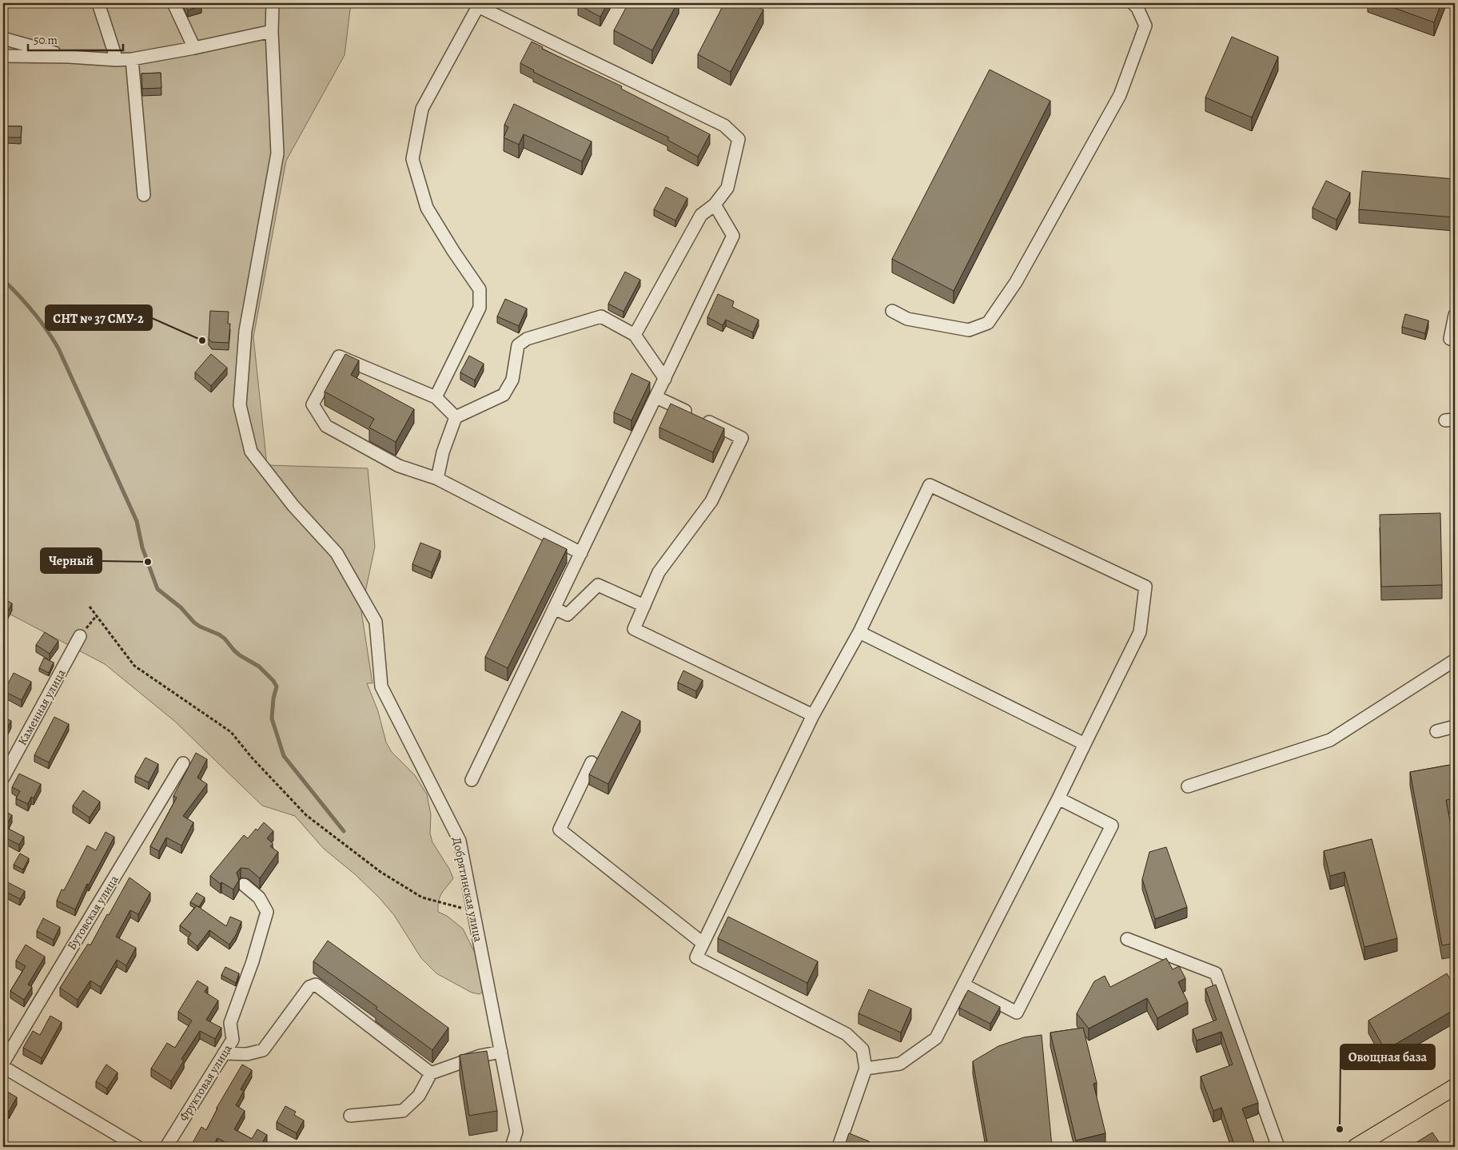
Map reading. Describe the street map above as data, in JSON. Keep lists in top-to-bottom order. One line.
{"streets":{"street":["Каменная улица","Добрятинская улица","Бутовская улица","Фруктовая улица"]},"places":["СНТ № 37 СМУ-2","Черный","Овощная база"],"scale_bar":"50 m"}
